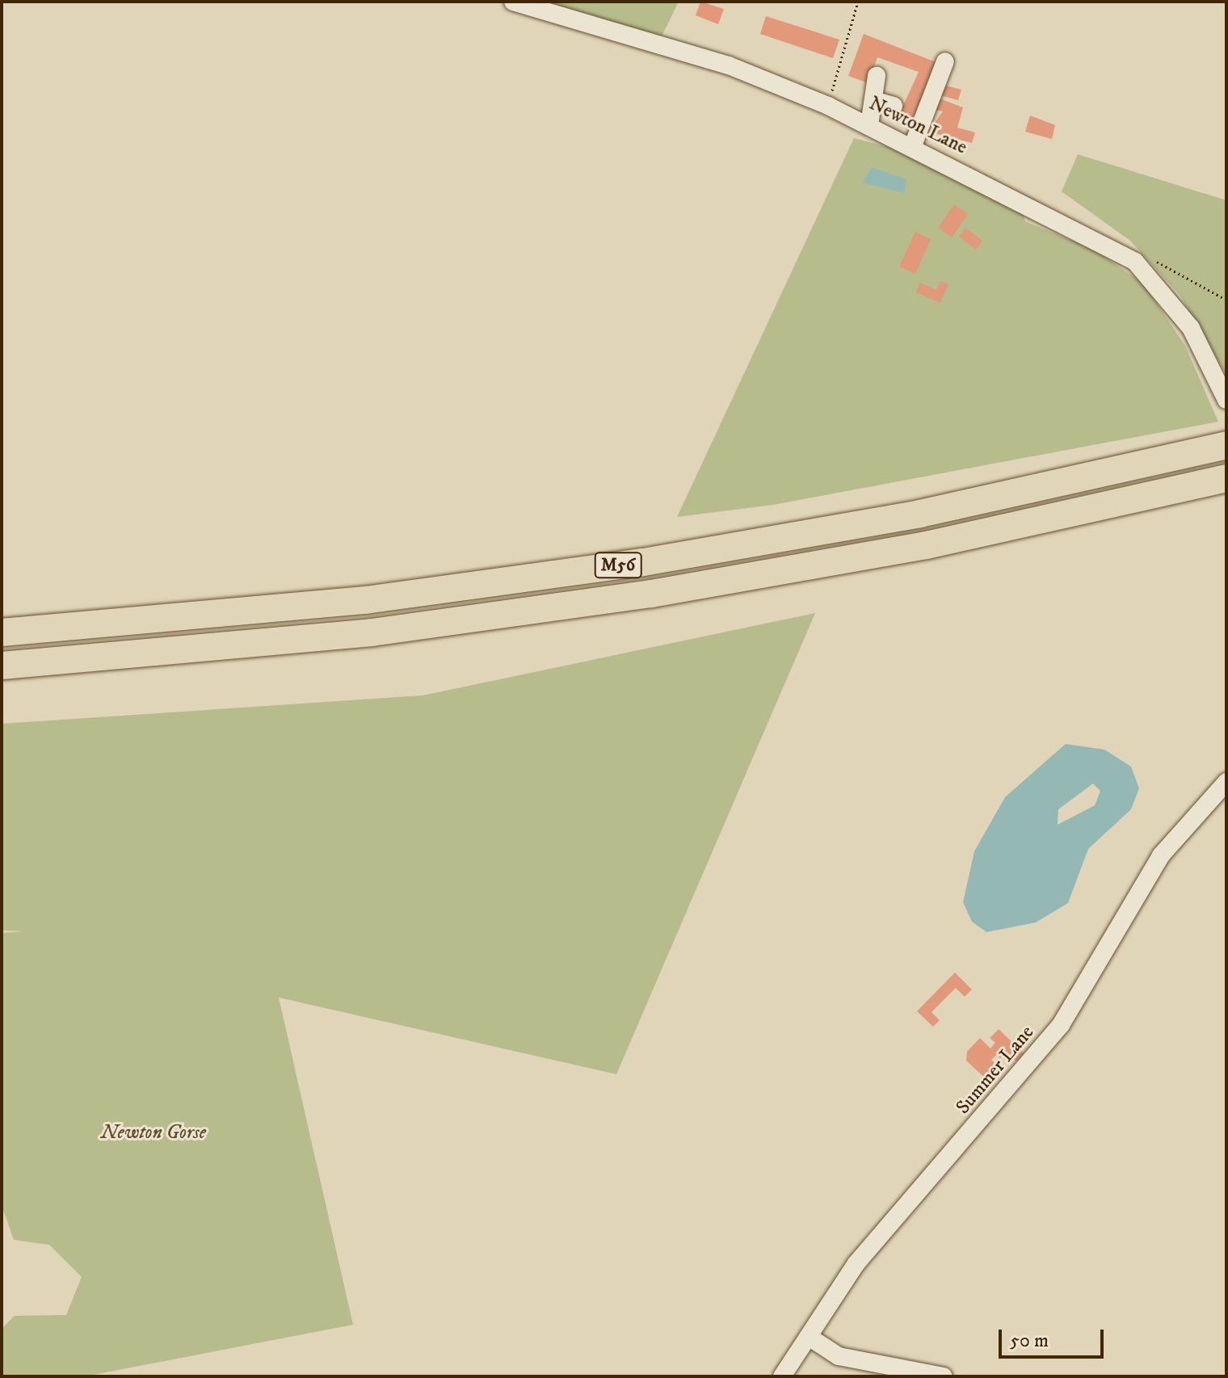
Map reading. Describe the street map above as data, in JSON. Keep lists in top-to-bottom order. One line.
{"streets":{"highway":["M56"],"street":["Newton Lane","Summer Lane"]},"parks":["Newton Gorse"],"scale_bar":"50 m"}
